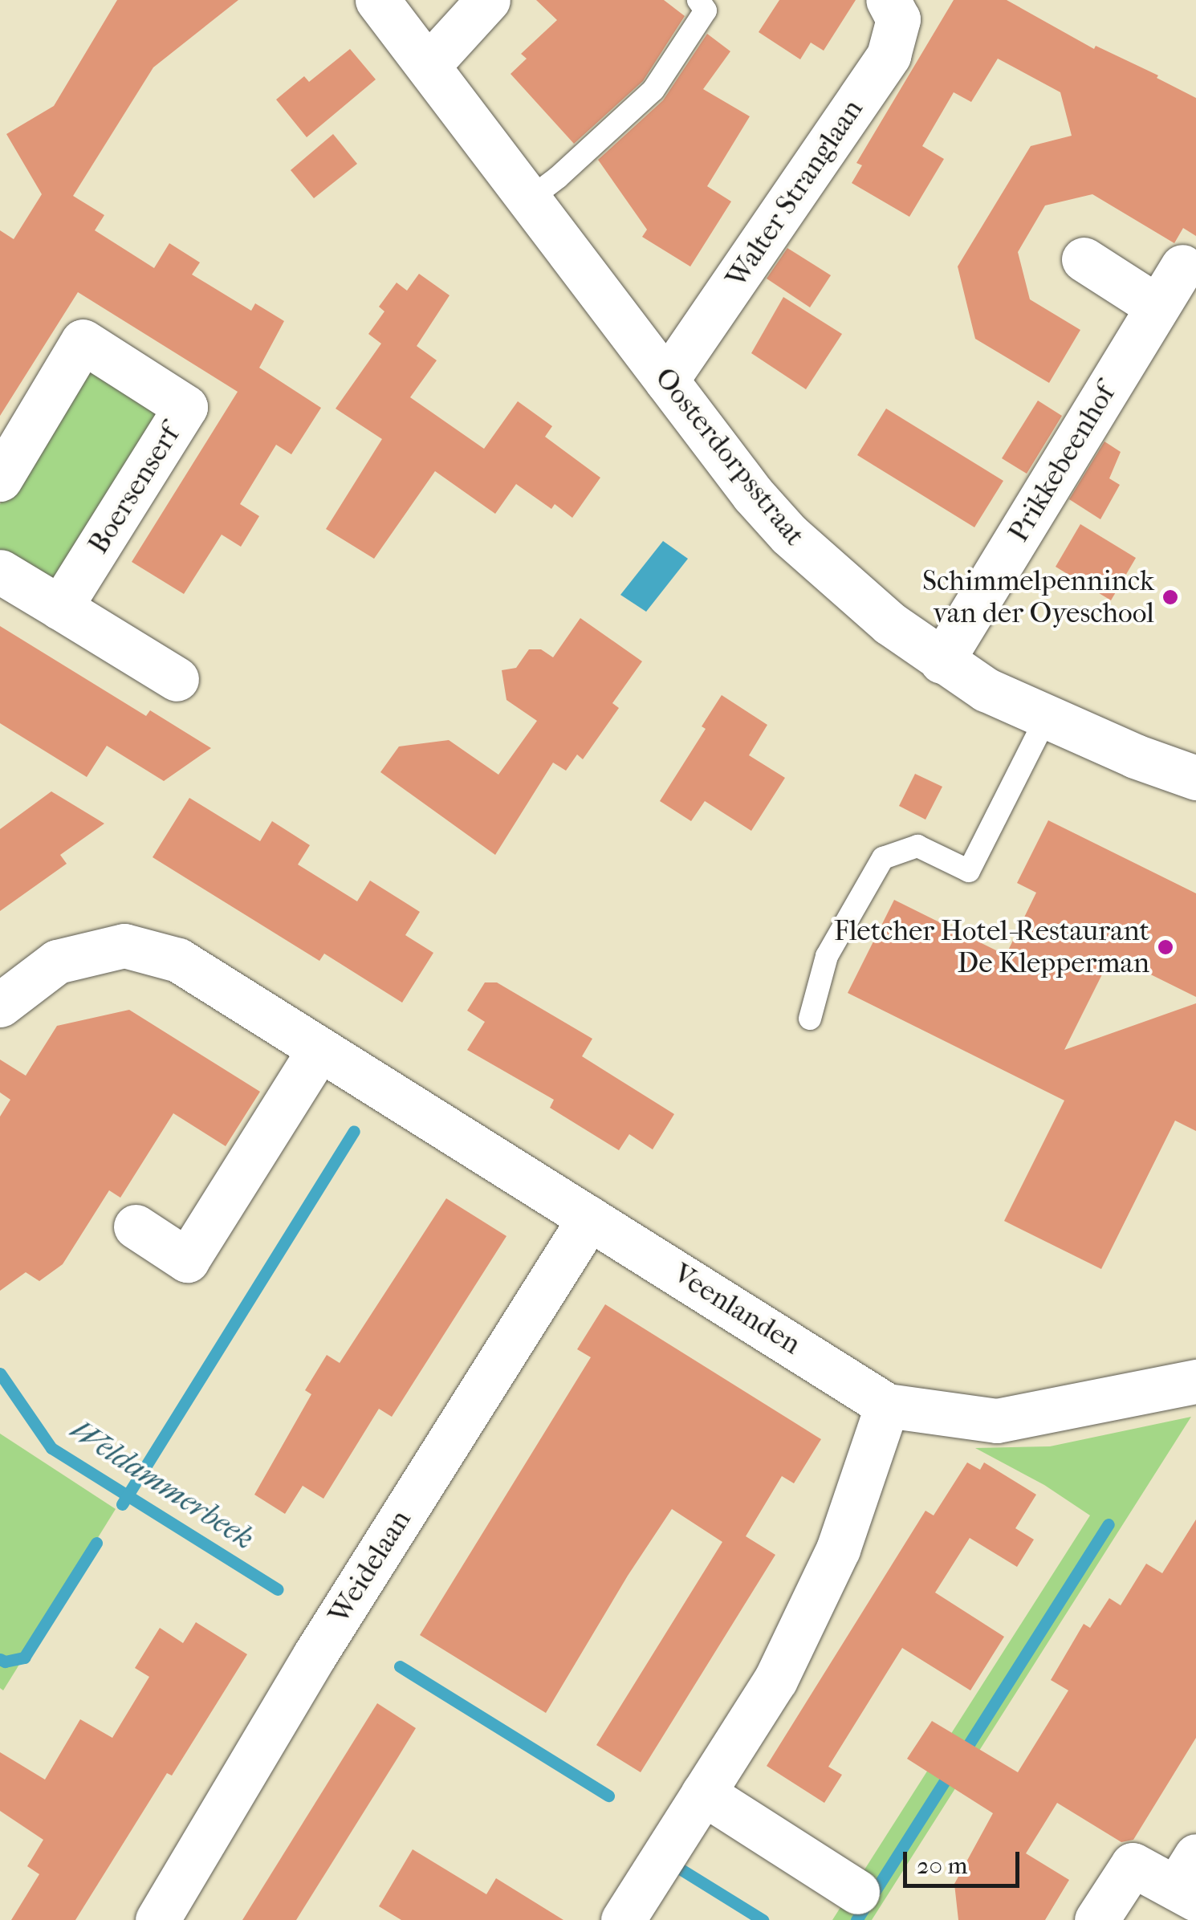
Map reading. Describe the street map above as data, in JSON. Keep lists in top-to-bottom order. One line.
{"streets":{"street":["Walter Stranglaan","Oosterdorpsstraat","Prikkebeenhof","Boersenserf","Veenlanden","Weidelaan"]},"crossings":[["Walter Stranglaan","Oosterdorpsstraat"],["Oosterdorpsstraat","Prikkebeenhof"],["Veenlanden","Weidelaan"]],"water":["Weldammerbeek"],"places":["Schimmelpenninck van der Oyeschool","Fletcher Hotel-Restaurant De Klepperman"],"scale_bar":"20 m"}
